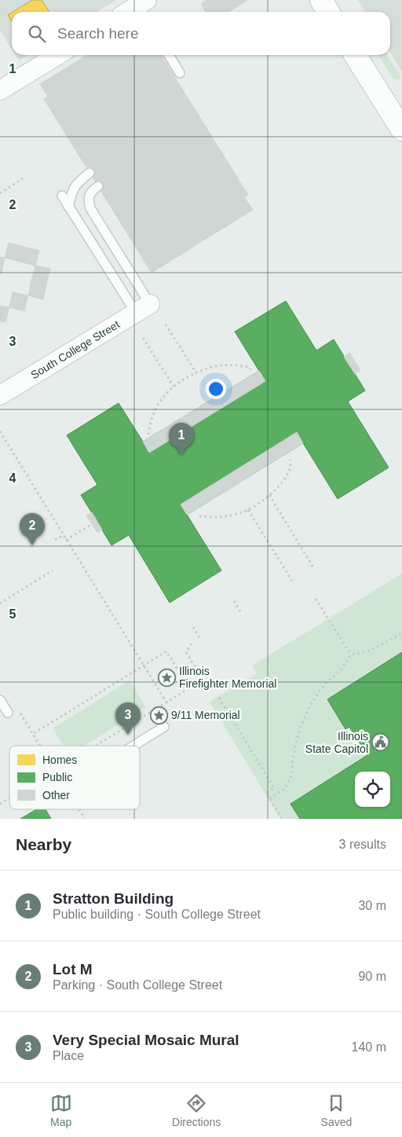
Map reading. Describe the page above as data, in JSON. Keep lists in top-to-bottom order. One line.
{"streets":{"street":["South College Street"]},"places":{"place":["Illinois Firefighter Memorial","9/11 Memorial"],"public building":["Illinois State Capitol"]},"legend":["Homes","Public","Other"],"page":{"search":"Search here","pins":["1","2","3"],"heading":["Nearby","3 results"],"list":[{"mark":"1","name":"Stratton Building","note":"Public building · South College Street","value":"30 m"},{"mark":"2","name":"Lot M","note":"Parking · South College Street","value":"90 m"},{"mark":"3","name":"Very Special Mosaic Mural","note":"Place","value":"140 m"}],"nav":["Map","Directions","Saved"]},"grid":{"rows":["1","2","3","4","5"]}}
